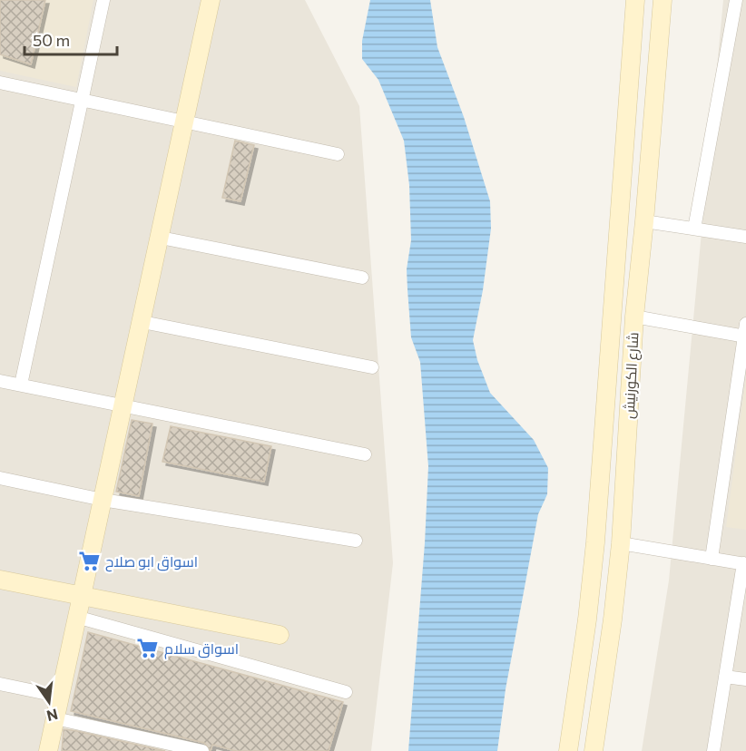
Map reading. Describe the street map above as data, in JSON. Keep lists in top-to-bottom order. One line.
{"streets":{"main road":["شارع الكورنيش"]},"places":{"supermarket":["اسواق ابو صلاح","اسواق سلام"]},"scale_bar":"50 m","north":"bottom"}
